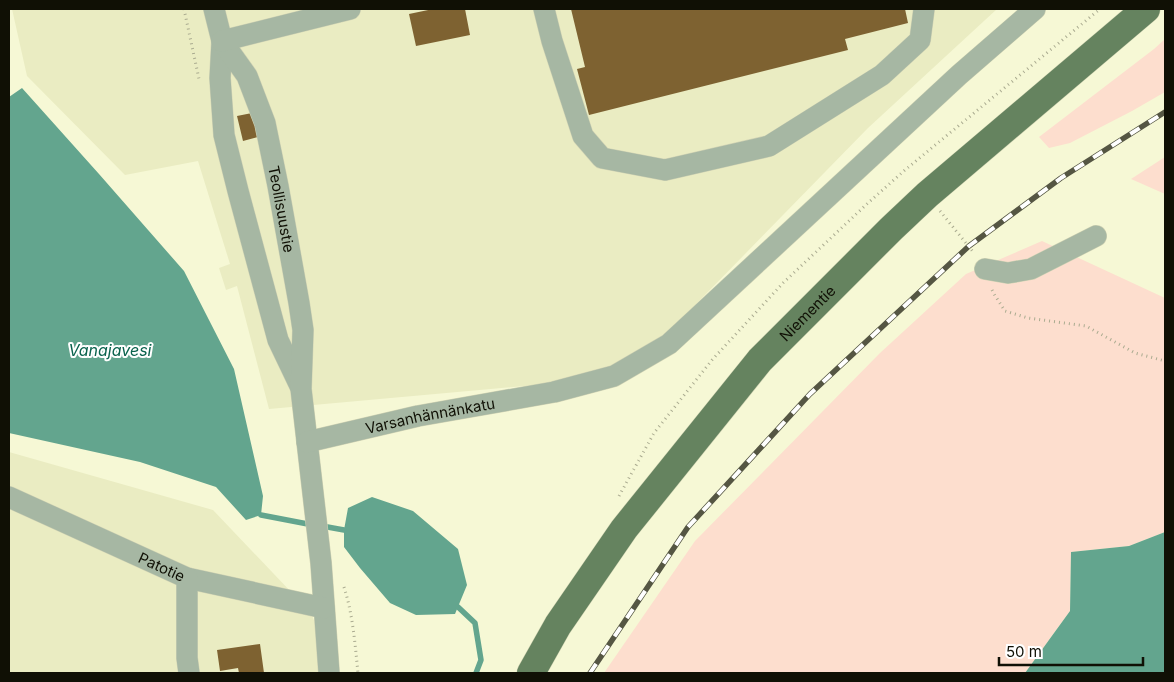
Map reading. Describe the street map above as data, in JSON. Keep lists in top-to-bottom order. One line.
{"streets":{"main road":["Niementie"],"lane":["Teollisuustie","Varsanhännänkatu","Patotie"]},"crossings":[["Teollisuustie","Varsanhännänkatu"],["Teollisuustie","Patotie"]],"water":["Vanajavesi"],"scale_bar":"50 m"}
